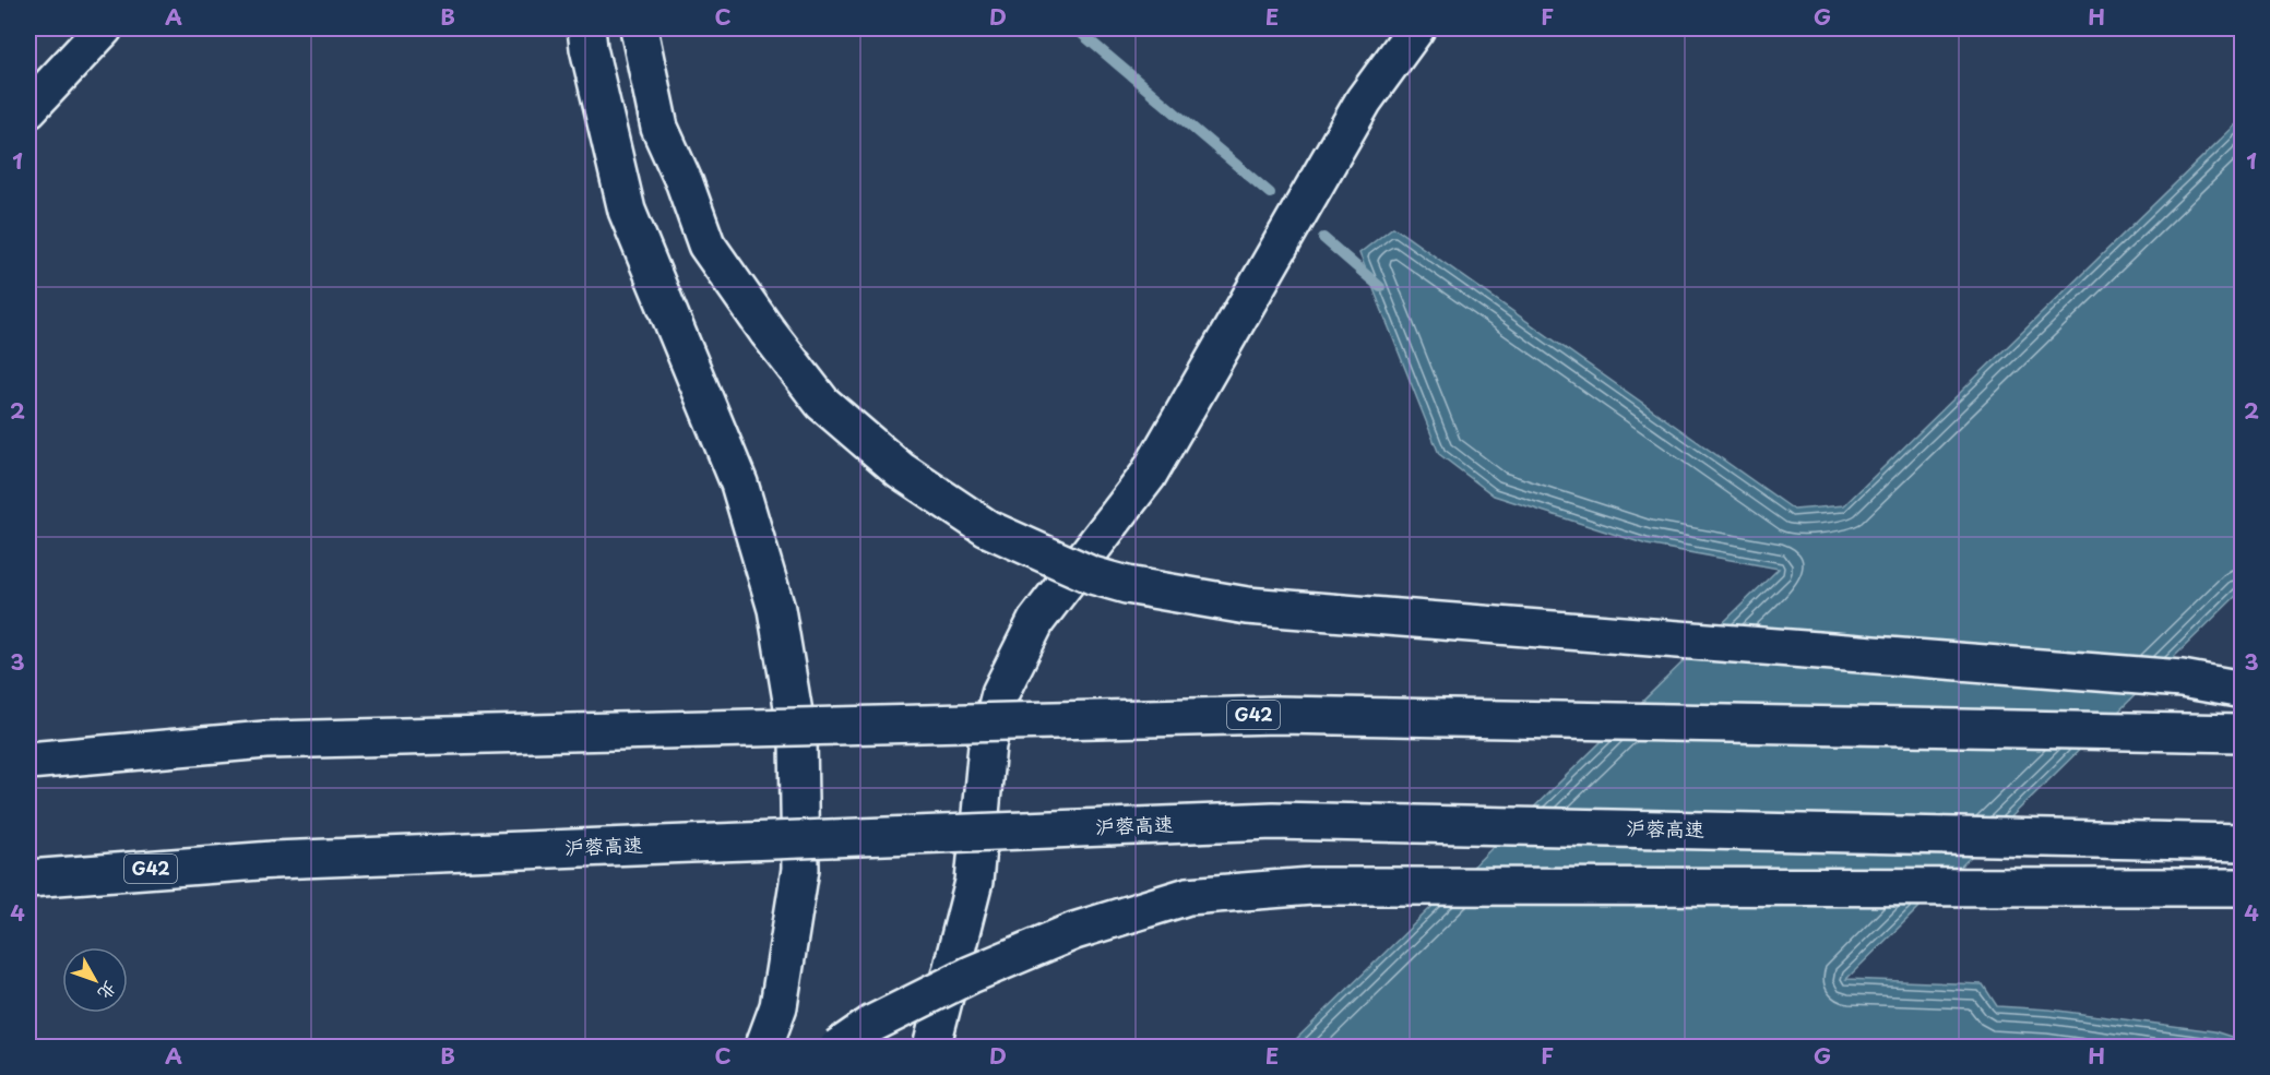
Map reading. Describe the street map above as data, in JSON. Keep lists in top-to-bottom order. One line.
{"streets":{"main road":["G42","沪蓉高速"]},"north":"bottom right","grid":{"columns":["A","B","C","D","E","F","G","H"],"rows":["1","2","3","4"]}}
